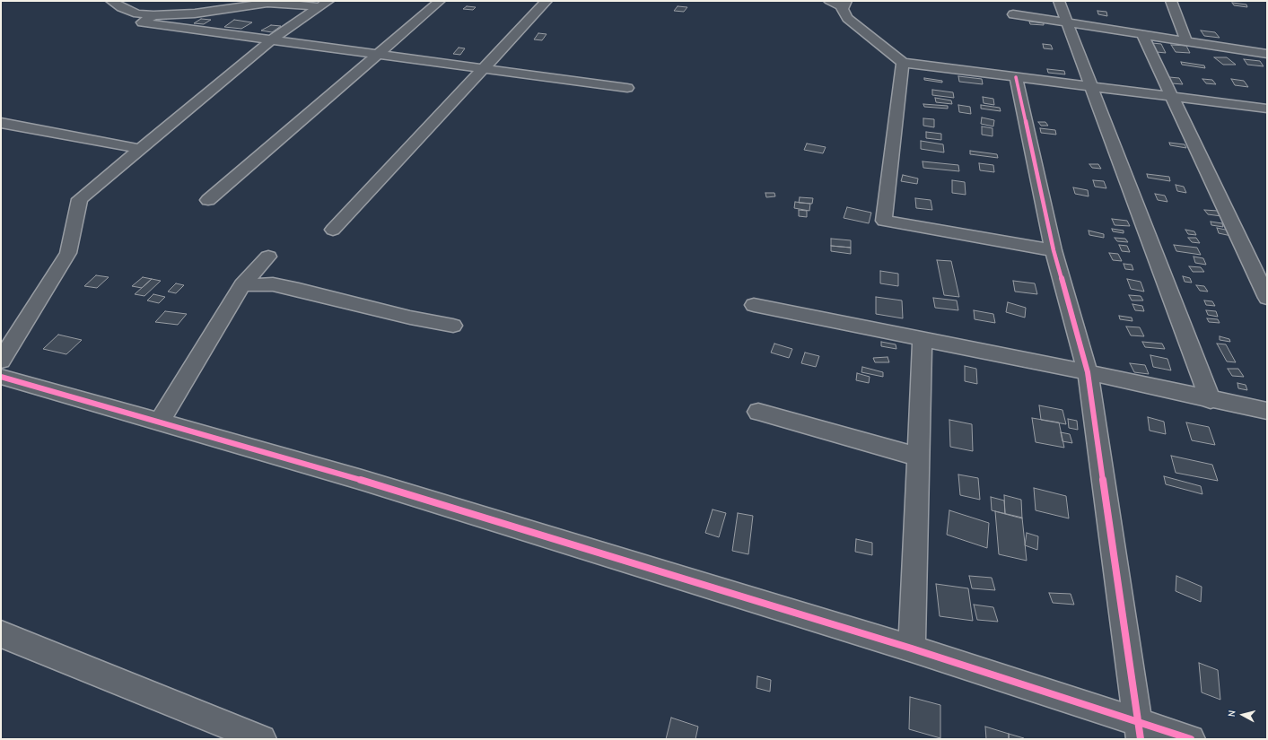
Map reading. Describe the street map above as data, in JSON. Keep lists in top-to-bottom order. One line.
{"north":"left"}
